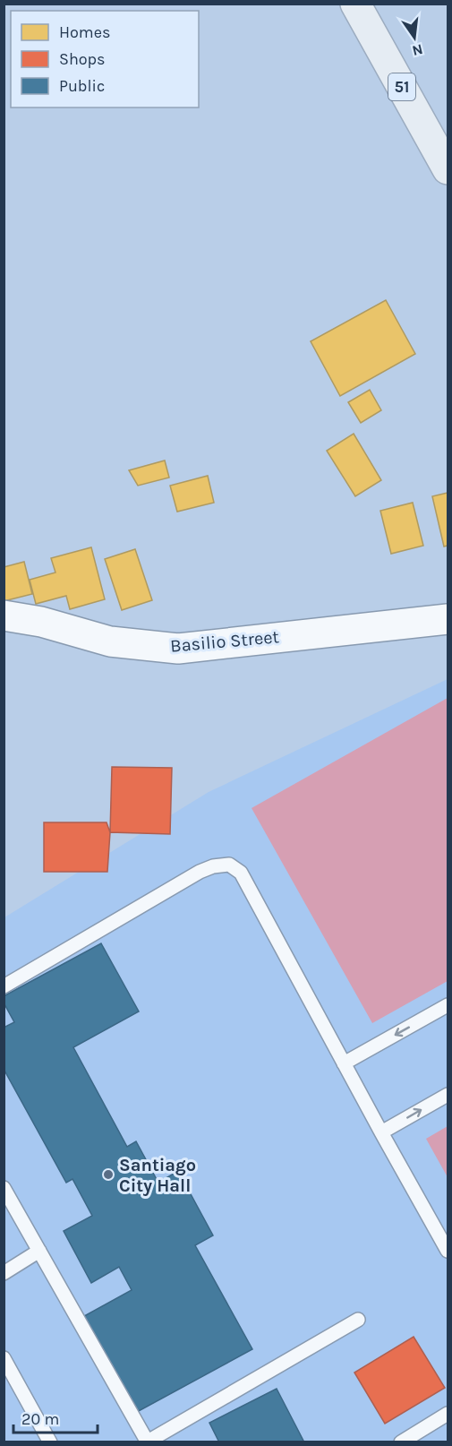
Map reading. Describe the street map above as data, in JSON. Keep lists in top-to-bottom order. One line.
{"streets":{"main road":["51"],"street":["Basilio Street"]},"places":["Santiago City Hall"],"legend":["Homes","Shops","Public"],"scale_bar":"20 m","north":"bottom"}
